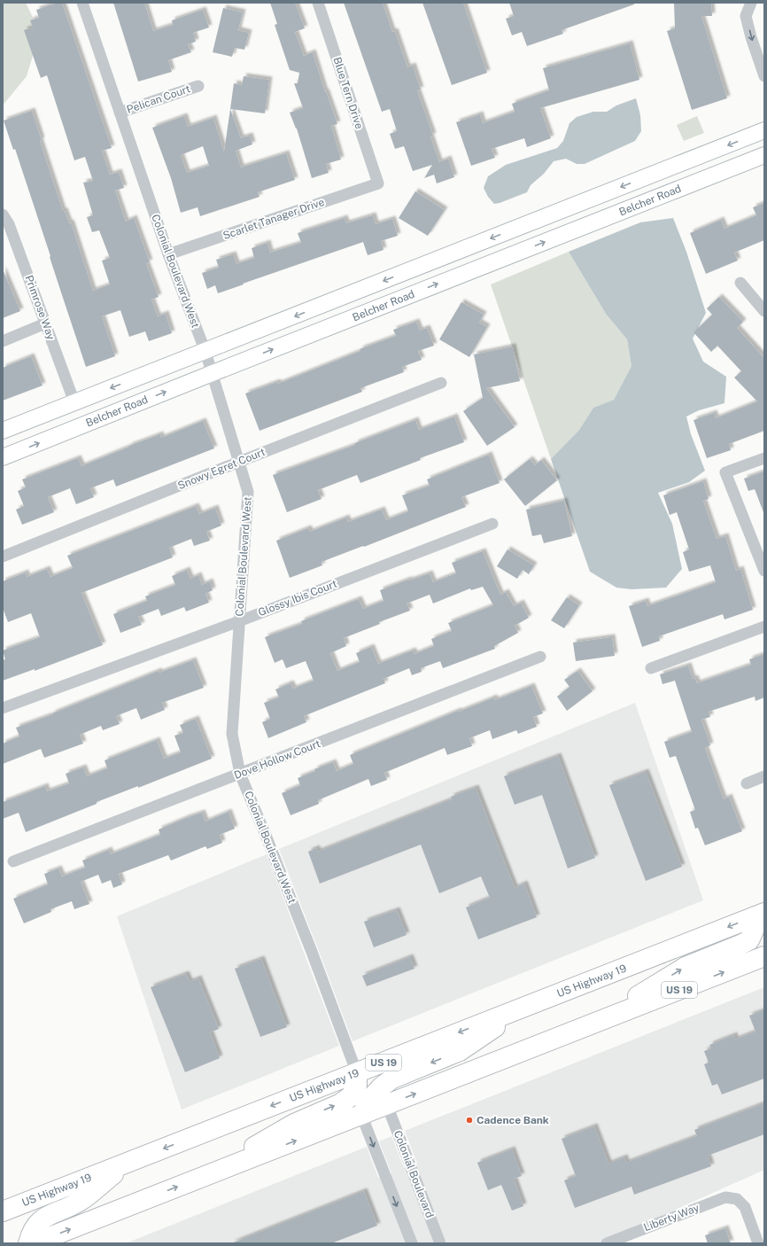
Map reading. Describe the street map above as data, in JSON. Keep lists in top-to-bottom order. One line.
{"streets":{"highway":["US Highway 19","US 19"],"main road":["Belcher Road"],"street":["Blue Tern Drive","Pelican Court","Scarlet Tanager Drive","Colonial Boulevard West","Primrose Way","Snowy Egret Court","Glossy Ibis Court","Dove Hollow Court","Colonial Boulevard","Liberty Way"]},"crossings":[["Blue Tern Drive","Scarlet Tanager Drive"],["Pelican Court","Colonial Boulevard West"],["Belcher Road","Colonial Boulevard West"],["Scarlet Tanager Drive","Colonial Boulevard West"],["Colonial Boulevard West","Snowy Egret Court"],["Colonial Boulevard West","Glossy Ibis Court"],["Colonial Boulevard West","Dove Hollow Court"],["Colonial Boulevard West","US Highway 19"],["US 19","Colonial Boulevard"]],"places":["Cadence Bank"]}
